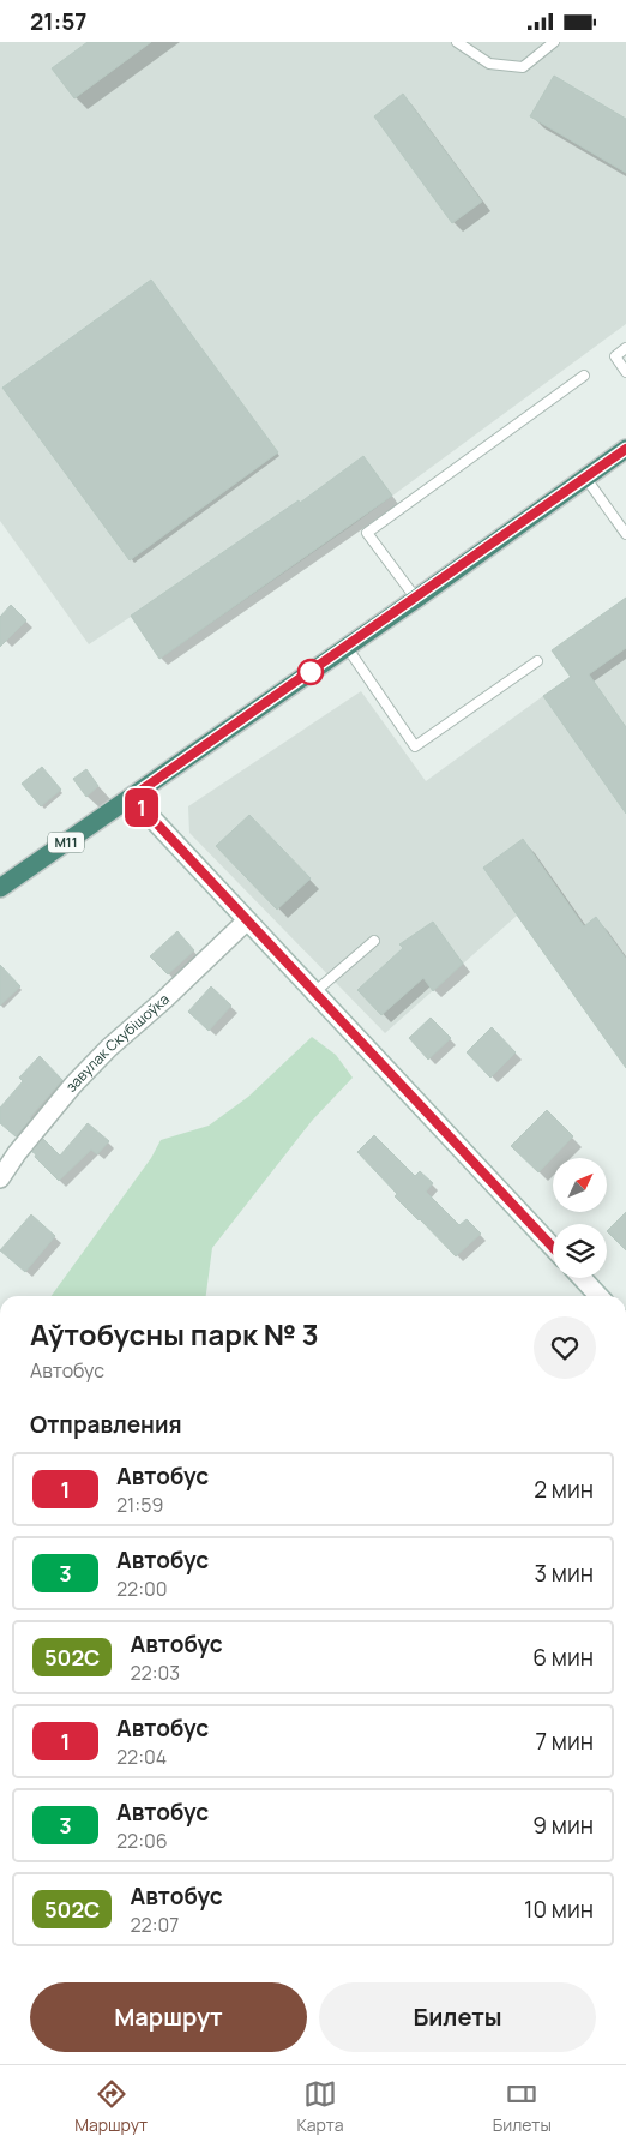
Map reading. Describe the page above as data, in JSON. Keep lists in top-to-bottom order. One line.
{"streets":{"highway":["М11"],"main road":["завулак Скубішоўка"]},"lines":["bus line 1"],"north":"top right","page":{"status":"21:57","on_map":"1","heading":[["Аўтобусны парк № 3","Автобус"],"Отправления"],"list":[{"mark":"1","name":"Автобус","note":"21:59","value":"2 мин"},{"mark":"3","name":"Автобус","note":"22:00","value":"3 мин"},{"mark":"502С","name":"Автобус","note":"22:03","value":"6 мин"},{"mark":"1","name":"Автобус","note":"22:04","value":"7 мин"},{"mark":"3","name":"Автобус","note":"22:06","value":"9 мин"},{"mark":"502С","name":"Автобус","note":"22:07","value":"10 мин"}],"buttons":["Маршрут","Билеты"],"tabs":["Маршрут","Карта","Билеты"]}}
